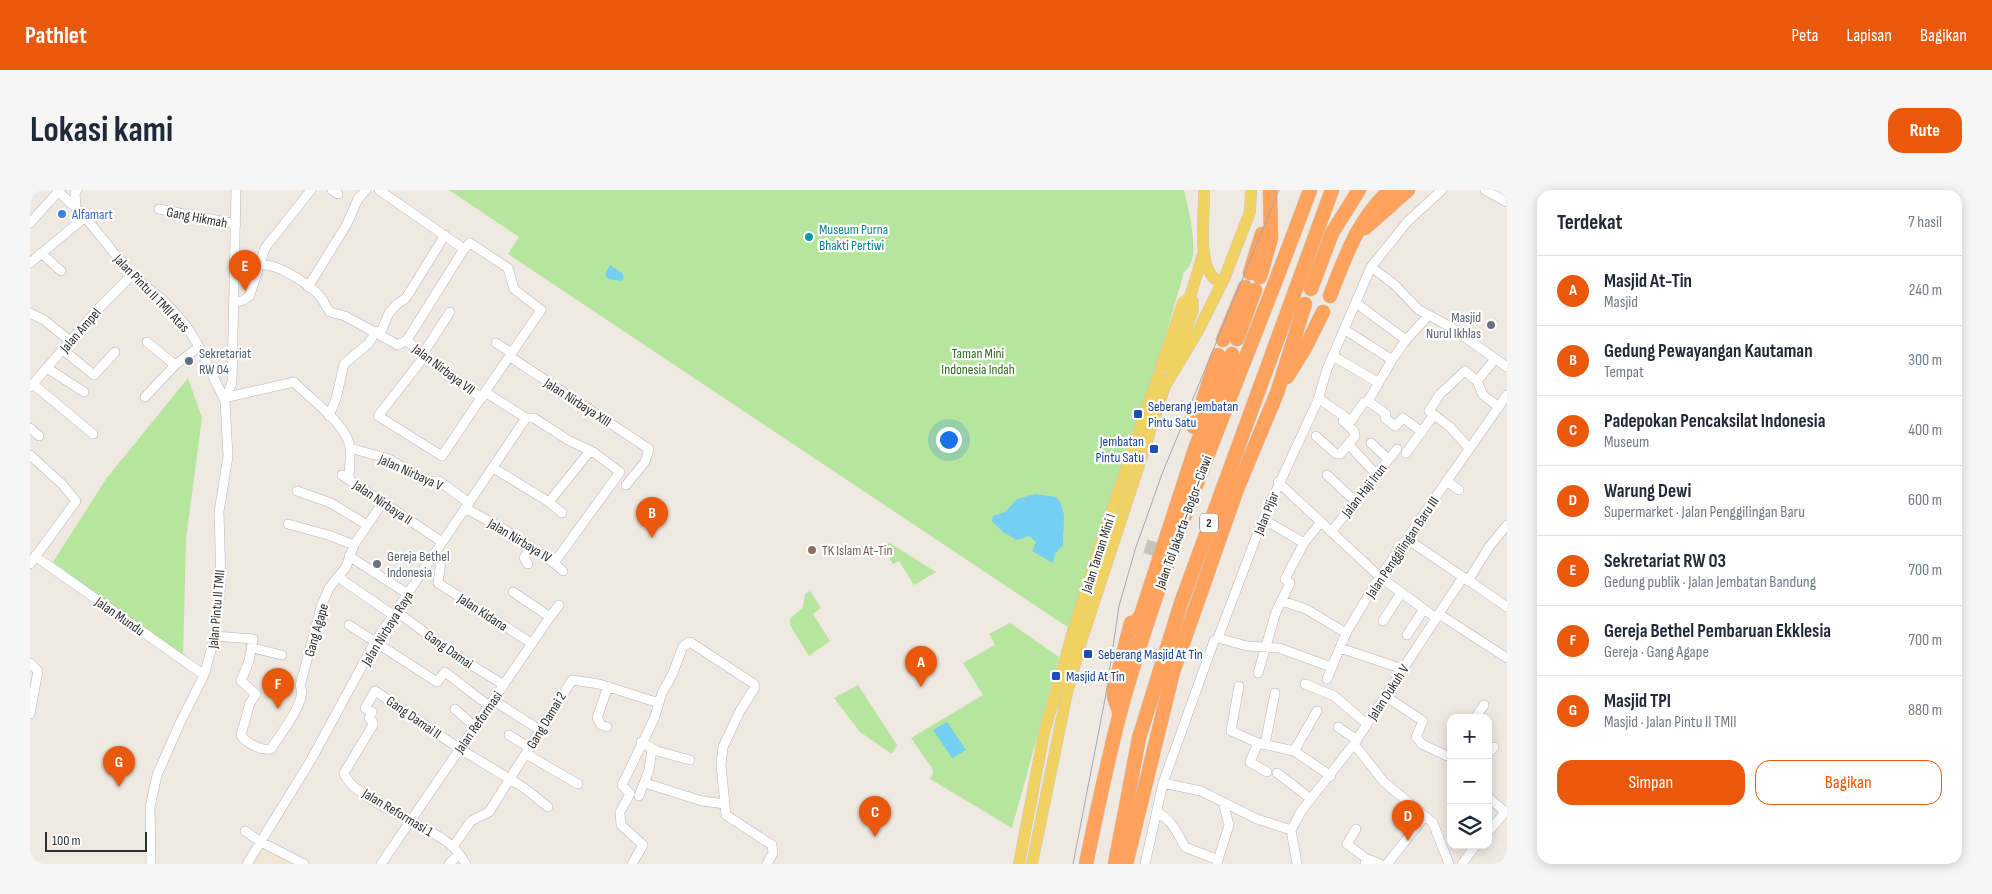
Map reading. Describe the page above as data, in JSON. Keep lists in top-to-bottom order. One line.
{"streets":{"highway":["Jalan Tol Jakarta–Bogor–Ciawi","2"],"main road":["Jalan Taman Mini I"],"street":["Gang Hikmah","Jalan Pintu II TMII Atas","Jalan Ampel","Jalan Nirbaya VII","Jalan Nirbaya XIII","Jalan Nirbaya V","Jalan Haji Irun","Jalan Nirbaya II","Jalan Pijar","Jalan Nirbaya IV","Jalan Penggilingan Baru III","Jalan Pintu II TMII","Jalan Kidana","Jalan Mundu","Jalan Nirbaya Raya","Gang Agape","Gang Damai","Jalan Dukuh V","Gang Damai II","Gang Damai 2","Jalan Reformasi","Jalan Reformasi 1"]},"crossings":[["Jalan Pintu II TMII Atas","Jalan Ampel"],["Jalan Pintu II TMII Atas","Jalan Pintu II TMII"],["Jalan Nirbaya V","Jalan Nirbaya II"],["Jalan Nirbaya V","Jalan Nirbaya IV"],["Jalan Nirbaya V","Jalan Nirbaya Raya"],["Jalan Nirbaya II","Jalan Nirbaya Raya"],["Jalan Nirbaya II","Gang Agape"],["Jalan Nirbaya IV","Jalan Nirbaya Raya"],["Jalan Pintu II TMII","Jalan Mundu"],["Jalan Kidana","Jalan Nirbaya Raya"],["Jalan Kidana","Jalan Reformasi"],["Jalan Nirbaya Raya","Gang Damai"],["Gang Damai","Jalan Reformasi"],["Gang Damai II","Jalan Reformasi"],["Gang Damai II","Jalan Reformasi 1"],["Gang Damai 2","Jalan Reformasi 1"],["Jalan Reformasi","Jalan Reformasi 1"]],"parks":["Taman Mini Indonesia Indah"],"places":{"other":["Alfamart","Museum Purna Bhakti Pertiwi","Masjid Nurul Ikhlas","Sekretariat RW 04","TK Islam At-Tin","Gereja Bethel Indonesia"],"transit":["Seberang Jembatan Pintu Satu","Jembatan Pintu Satu","Seberang Masjid At Tin","Masjid At Tin"]},"scale_bar":"100 m","page":{"header":"Pathlet","nav":["Peta","Lapisan","Bagikan"],"buttons":["Rute",["Simpan","Bagikan"]],"title":"Lokasi kami","heading":["Terdekat","7 hasil"],"pins":["E","B","A","F","G","C","D"],"list":[{"mark":"A","name":"Masjid At-Tin","note":"Masjid","value":"240 m"},{"mark":"B","name":"Gedung Pewayangan Kautaman","note":"Tempat","value":"300 m"},{"mark":"C","name":"Padepokan Pencaksilat Indonesia","note":"Museum","value":"400 m"},{"mark":"D","name":"Warung Dewi","note":"Supermarket · Jalan Penggilingan Baru","value":"600 m"},{"mark":"E","name":"Sekretariat RW 03","note":"Gedung publik · Jalan Jembatan Bandung","value":"700 m"},{"mark":"F","name":"Gereja Bethel Pembaruan Ekklesia","note":"Gereja · Gang Agape","value":"700 m"},{"mark":"G","name":"Masjid TPI","note":"Masjid · Jalan Pintu II TMII","value":"880 m"}],"map_buttons":["+","−"],"scale":"100 m"}}
